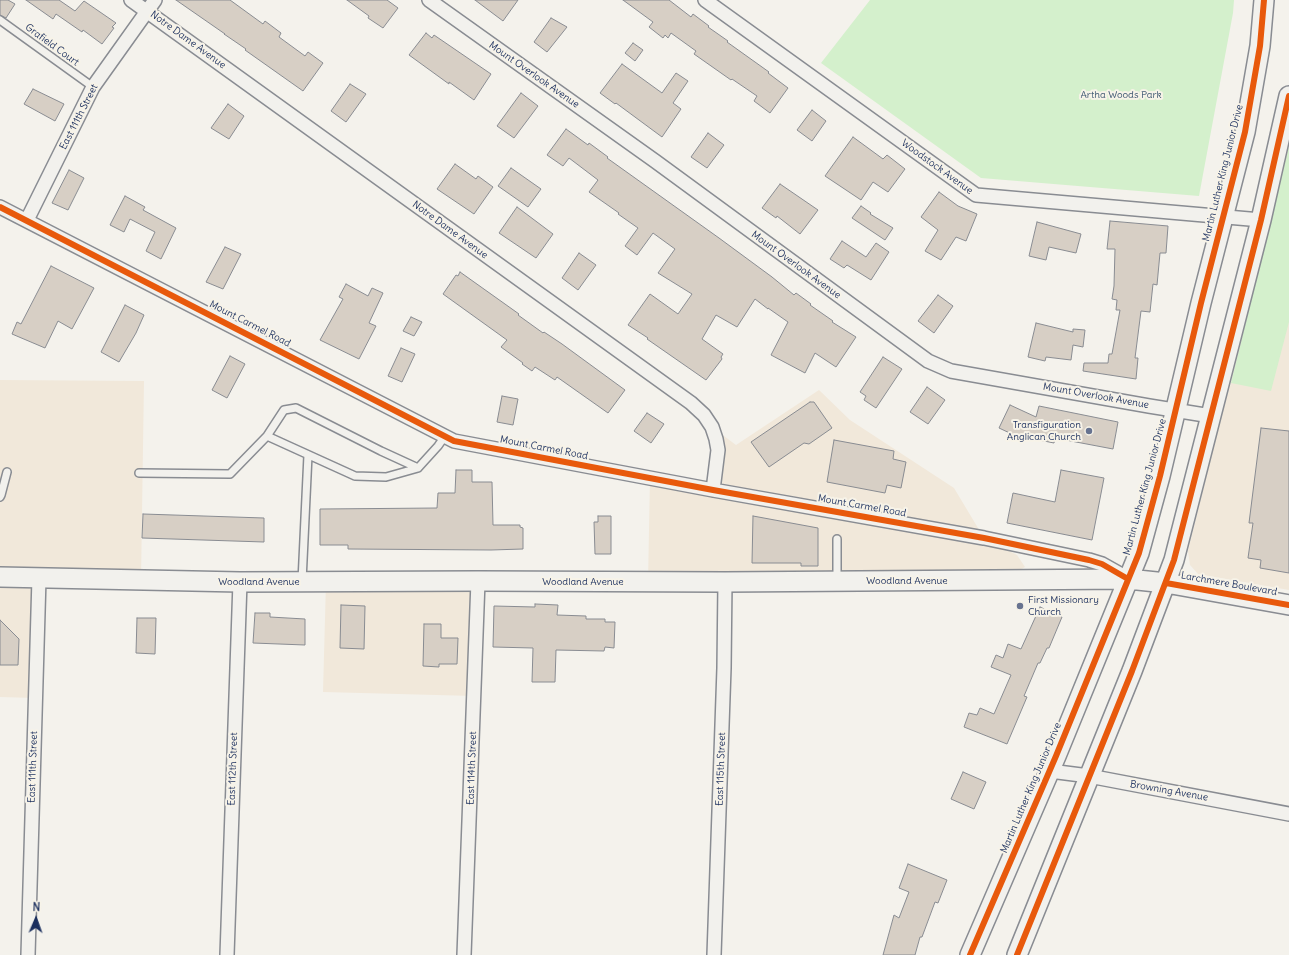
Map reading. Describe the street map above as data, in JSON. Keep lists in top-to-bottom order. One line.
{"streets":{"main road":["Martin Luther King Junior Drive","Woodland Avenue","Larchmere Boulevard"],"street":["Notre Dame Avenue","Mount Overlook Avenue","East 111th Street","Woodstock Avenue","Mount Carmel Road","East 114th Street","East 112th Street","East 115th Street","Browning Avenue"],"lane":["Grafield Court"]},"crossings":[["Notre Dame Avenue","East 111th Street"],["Notre Dame Avenue","Mount Carmel Road"],["Grafield Court","East 111th Street"],["Mount Overlook Avenue","Martin Luther King Junior Drive"],["East 111th Street","Mount Carmel Road"],["East 111th Street","Woodland Avenue"],["Woodstock Avenue","Martin Luther King Junior Drive"],["Martin Luther King Junior Drive","Mount Carmel Road"],["Martin Luther King Junior Drive","Woodland Avenue"],["Martin Luther King Junior Drive","Browning Avenue"],["Mount Carmel Road","Woodland Avenue"],["Woodland Avenue","Larchmere Boulevard"],["Woodland Avenue","East 114th Street"],["Woodland Avenue","East 112th Street"],["Woodland Avenue","East 115th Street"]],"parks":["Artha Woods Park"],"places":["Transfiguration Anglican Church","First Missionary Church"],"north":"top"}
